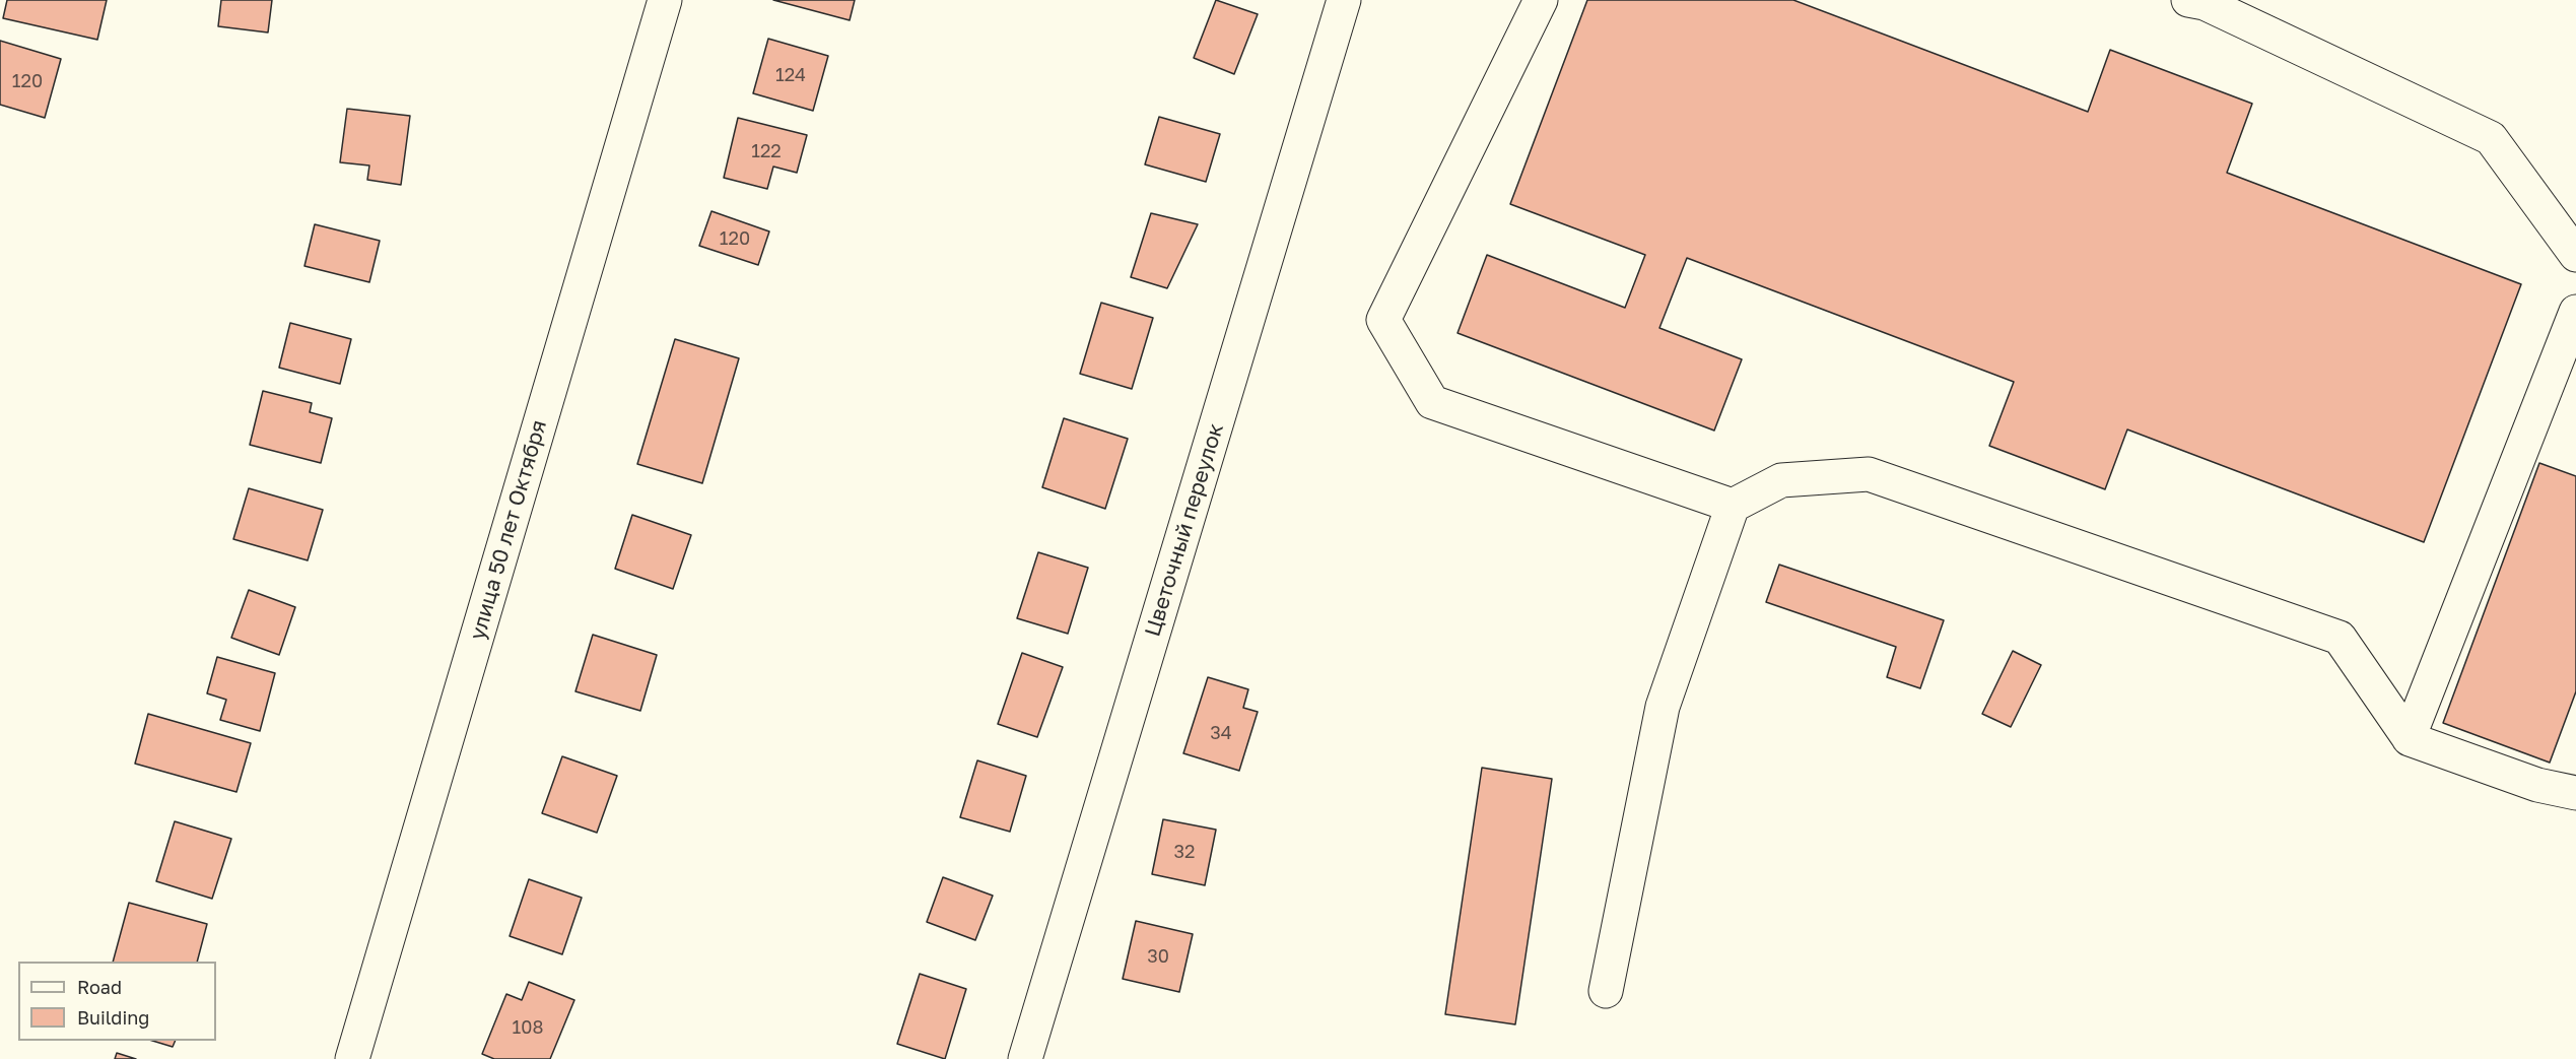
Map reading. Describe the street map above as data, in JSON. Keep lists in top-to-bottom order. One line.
{"streets":{"street":["улица 50 лет Октября","Цветочный переулок"]},"house_numbers":["124","120","122","120","34","32","30","108"],"legend":["Road","Building"]}
